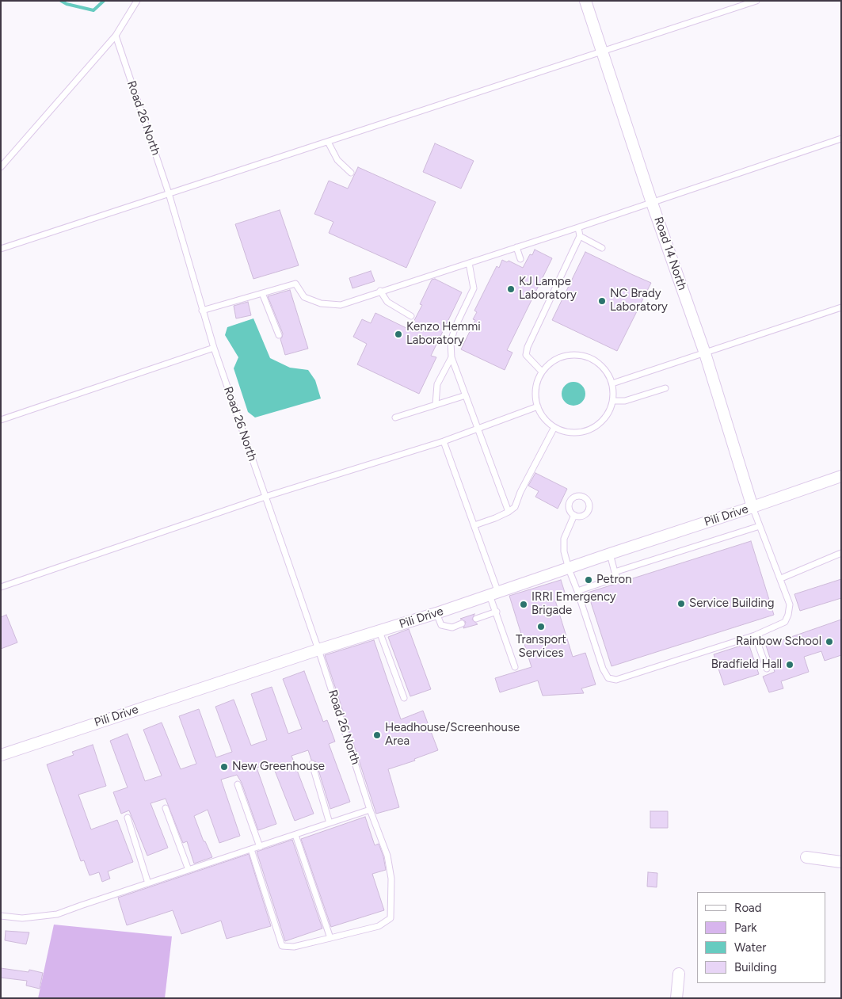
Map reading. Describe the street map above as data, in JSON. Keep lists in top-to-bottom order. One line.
{"streets":{"street":["Road 14 North","Pili Drive"],"lane":["Road 26 North"]},"crossings":[["Road 26 North","Pili Drive"],["Road 14 North","Pili Drive"]],"places":["KJ Lampe Laboratory","NC Brady Laboratory","Kenzo Hemmi Laboratory","Petron","Service Building","IRRI Emergency Brigade","Transport Services","Rainbow School","Bradfield Hall","Headhouse/Screenhouse Area","New Greenhouse"],"legend":["Road","Park","Water","Building"]}
